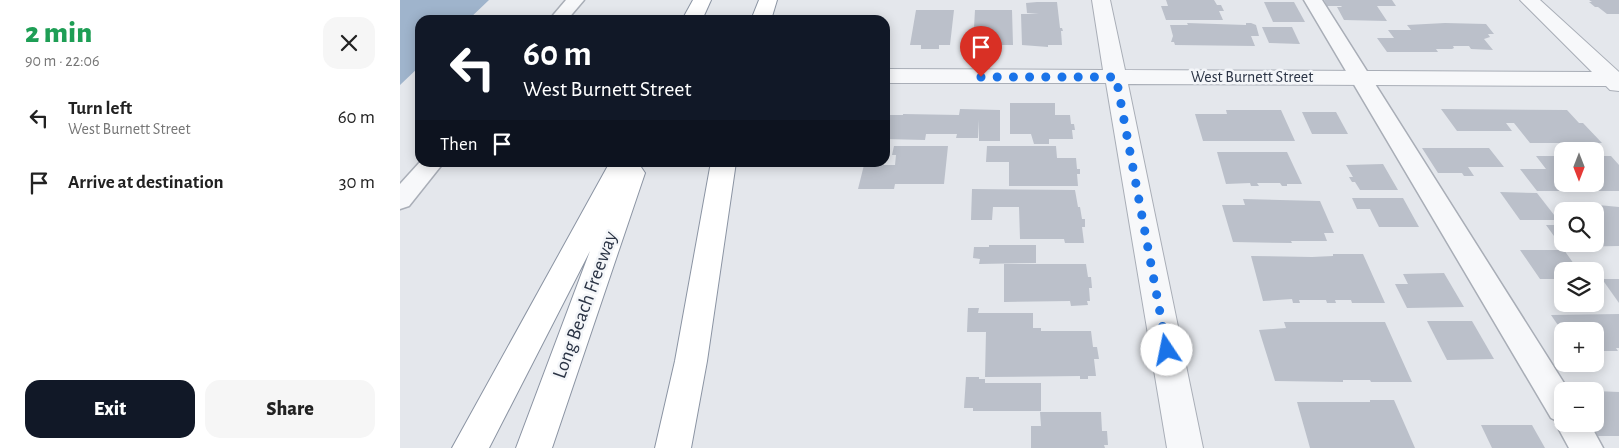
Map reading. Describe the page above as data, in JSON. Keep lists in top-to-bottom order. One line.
{"streets":{"highway":["Long Beach Freeway"],"street":["West Burnett Street"]},"north":"bottom","page":{"heading":["2 min","90 m · 22:06"],"turn":["60 m","West Burnett Street"],"list":[{"name":"Turn left","note":"West Burnett Street","value":"60 m"},{"name":"Arrive at destination","value":"30 m"}],"then":"Then","map_buttons":["+","−"],"buttons":["Exit","Share"]}}
